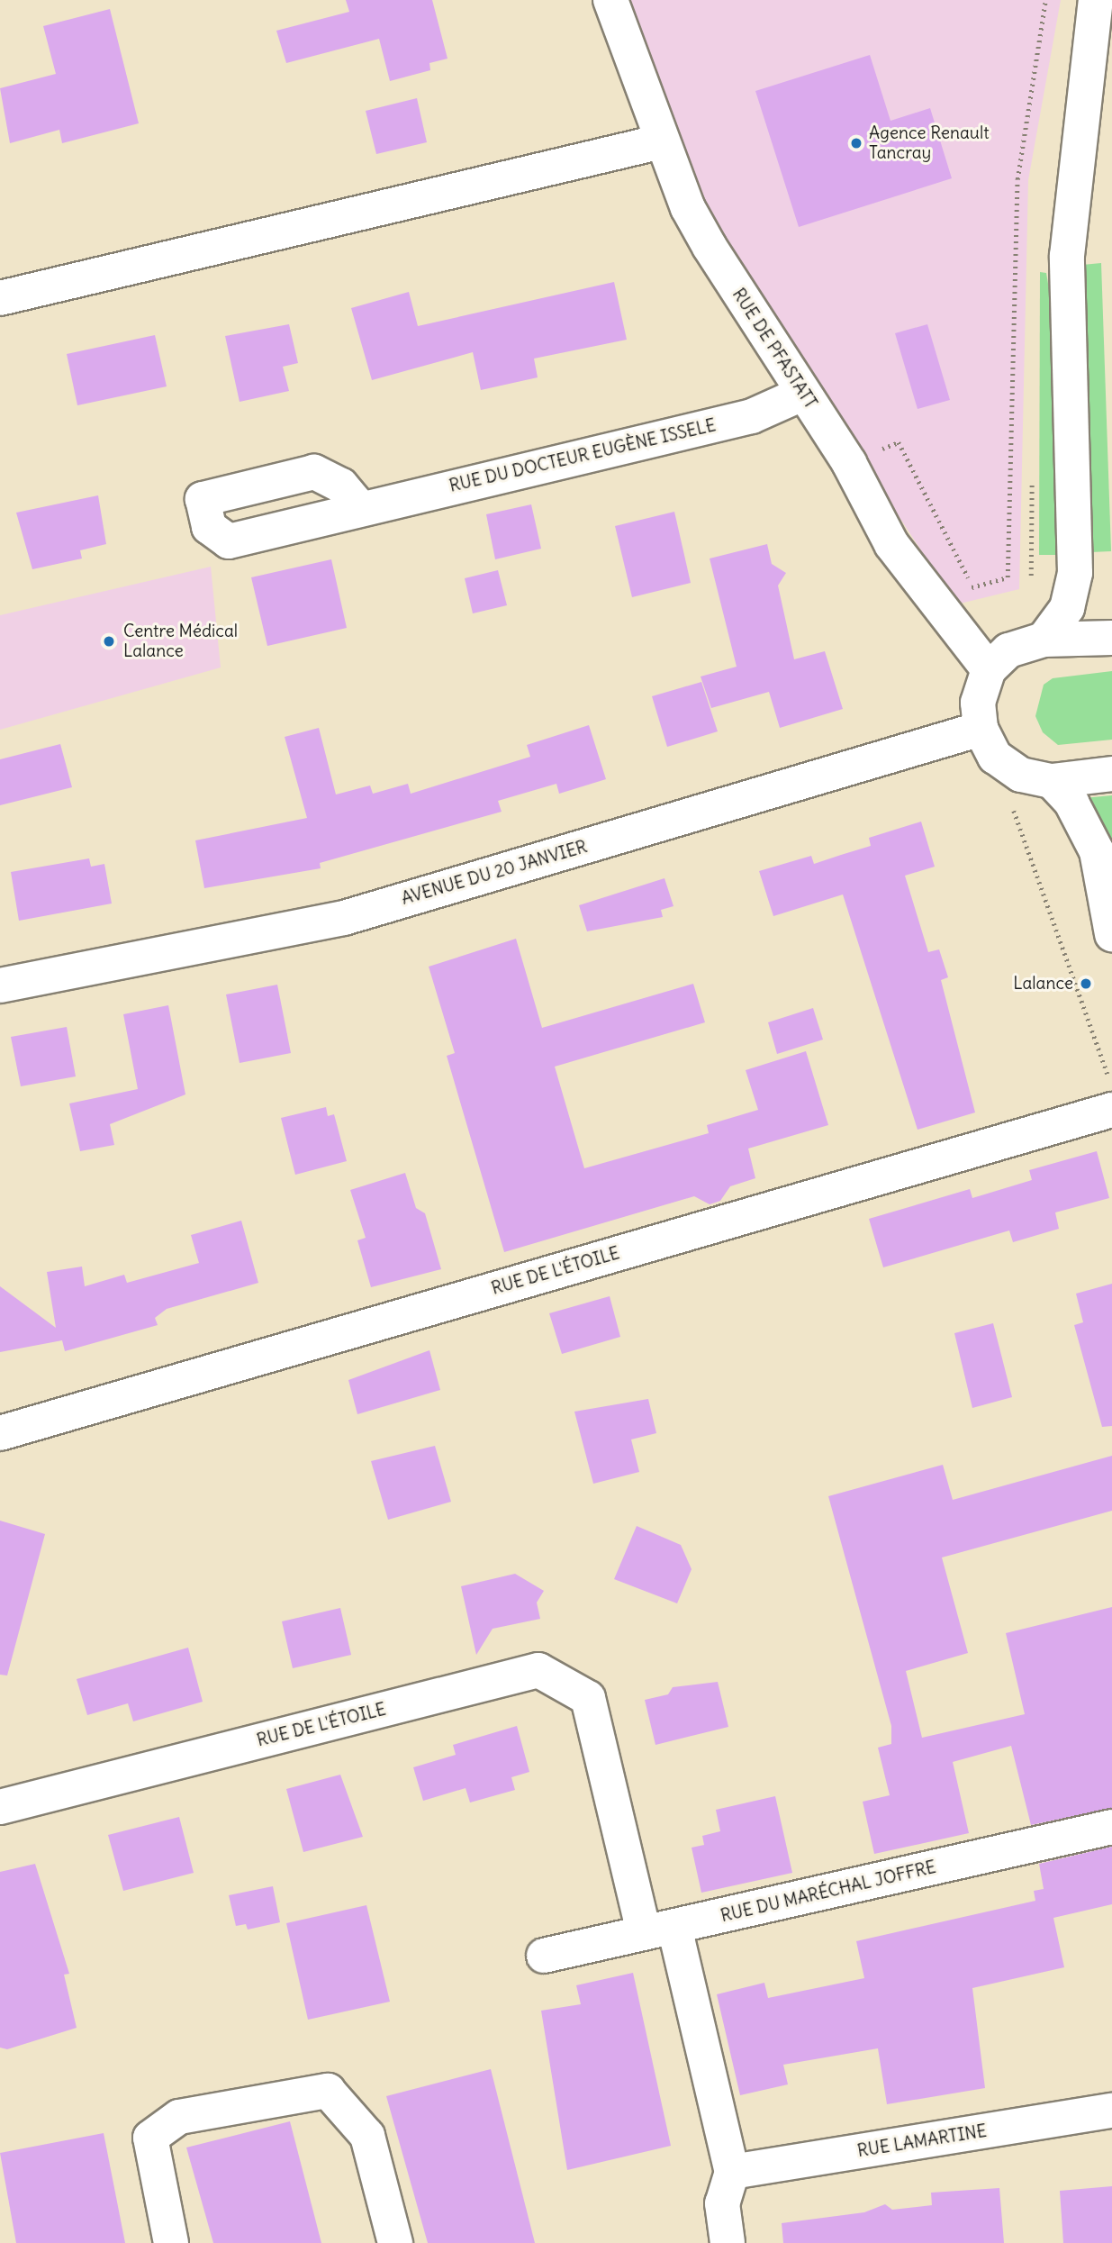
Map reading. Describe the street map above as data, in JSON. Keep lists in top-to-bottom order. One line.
{"streets":{"street":["RUE DE PFASTATT","RUE DU DOCTEUR EUGÈNE ISSELE","AVENUE DU 20 JANVIER","RUE DE L'ÉTOILE","RUE DU MARÉCHAL JOFFRE","RUE LAMARTINE"]},"crossings":[["RUE DE PFASTATT","RUE DU DOCTEUR EUGÈNE ISSELE"],["RUE DE L'ÉTOILE","RUE DU MARÉCHAL JOFFRE"],["RUE DE L'ÉTOILE","RUE LAMARTINE"]],"places":["Agence Renault Tancray","Centre Médical Lalance","Lalance"]}
